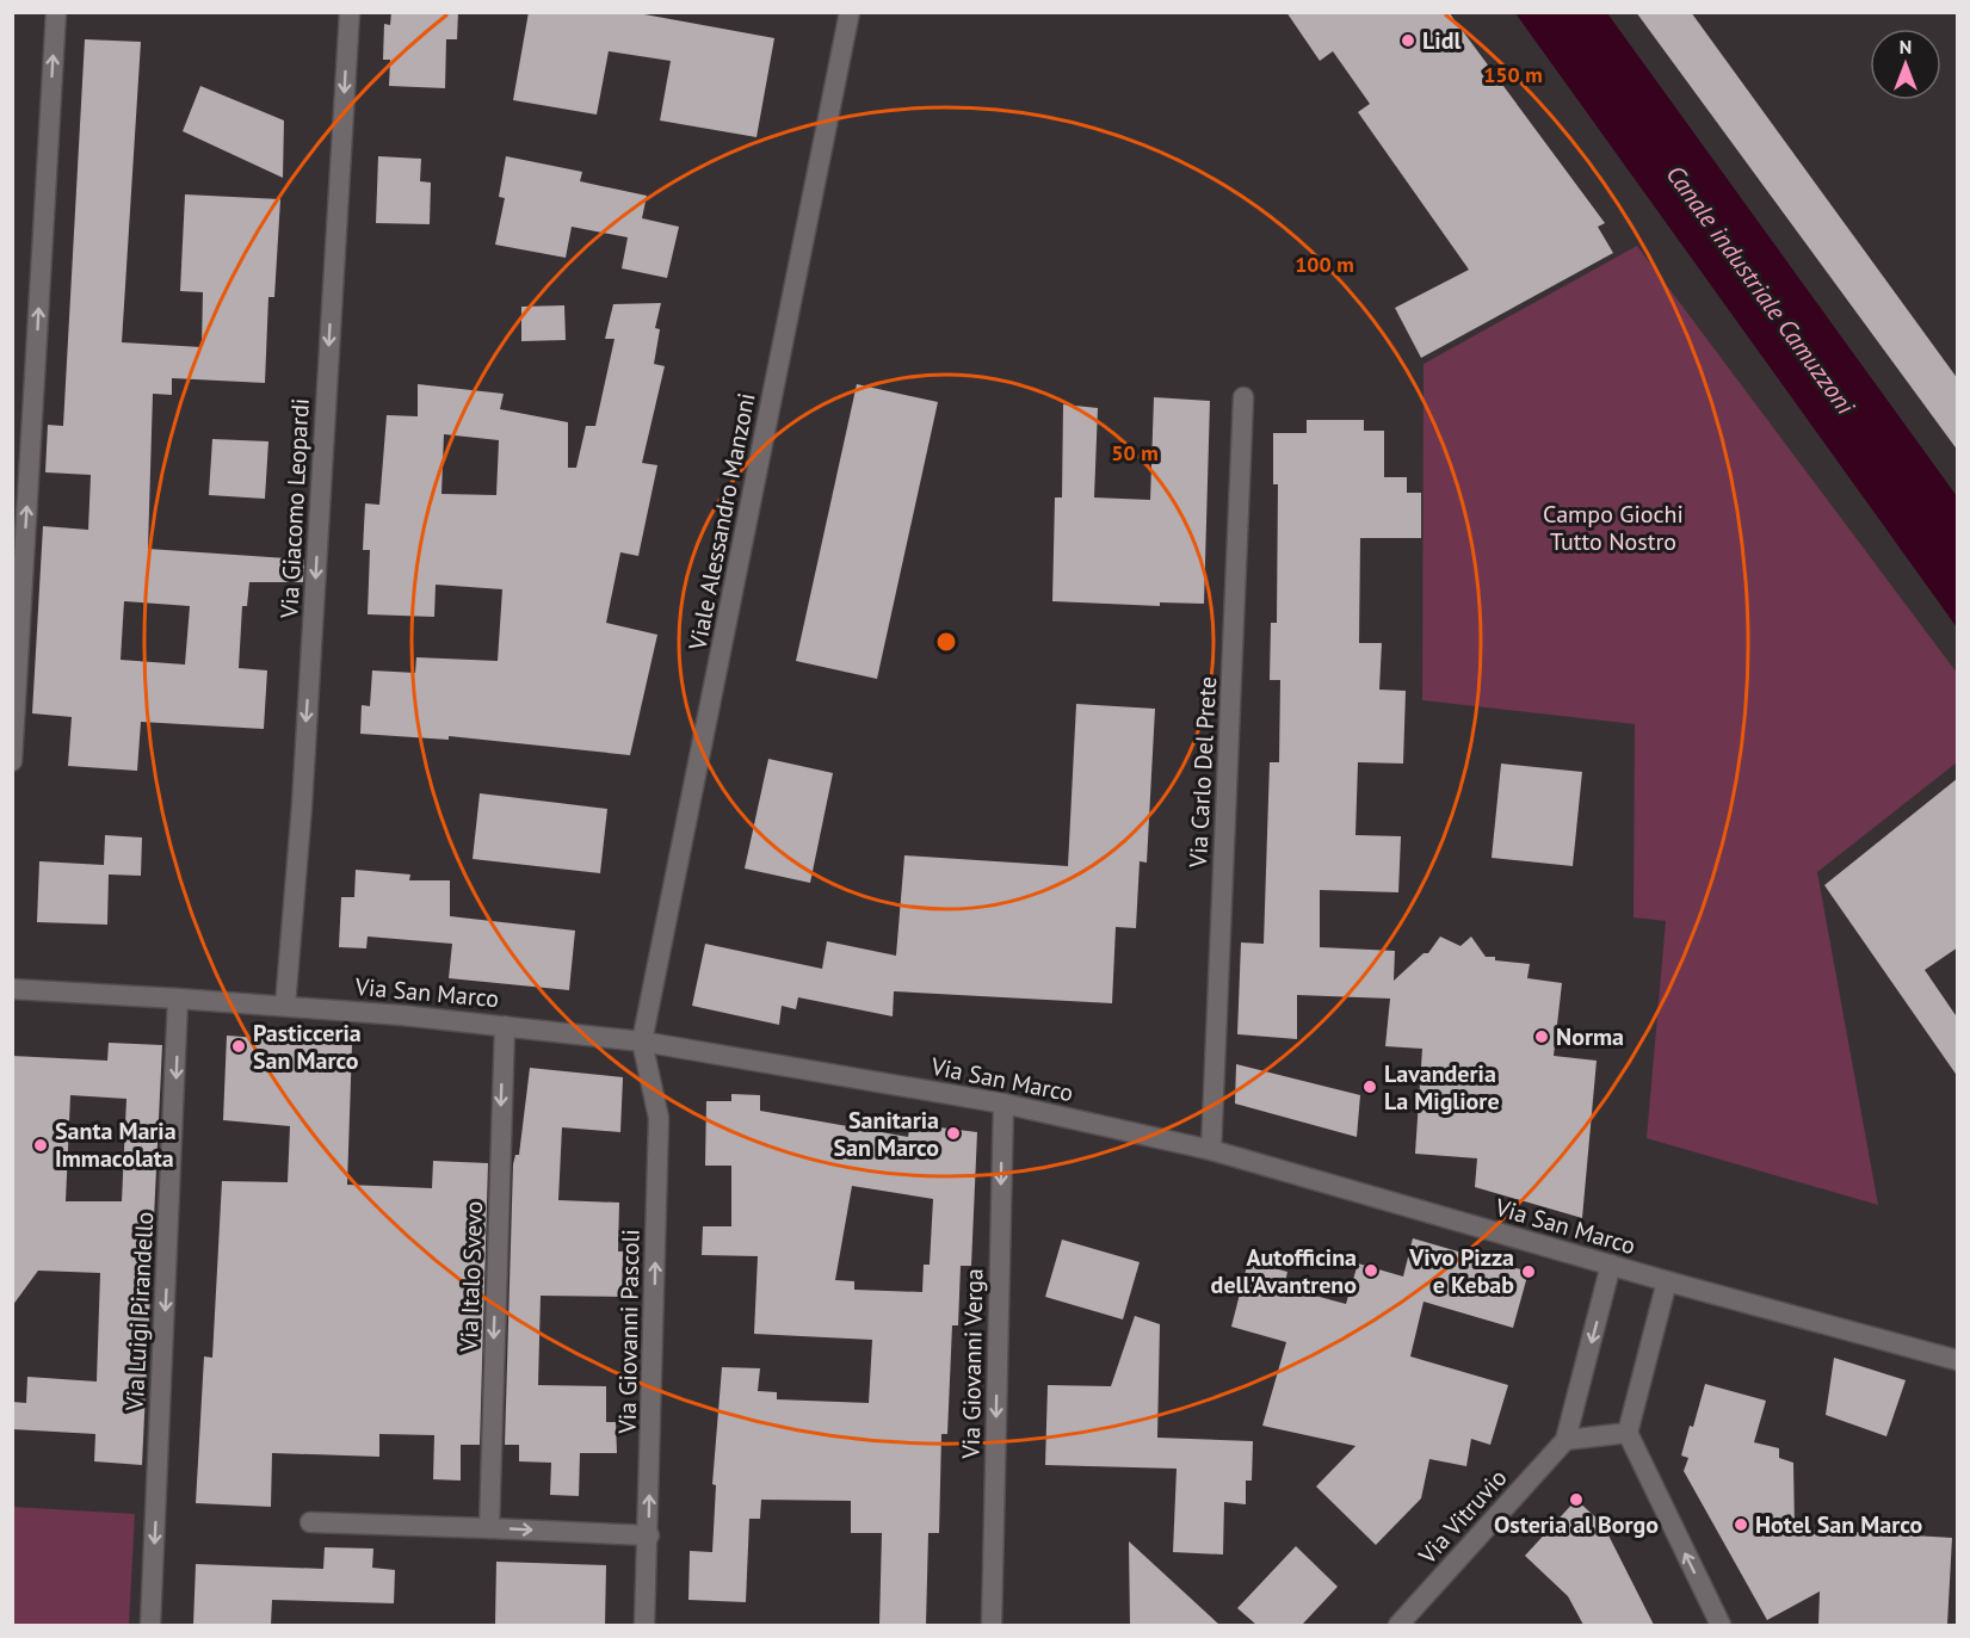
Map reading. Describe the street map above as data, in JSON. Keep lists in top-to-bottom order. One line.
{"streets":{"street":["Via Giacomo Leopardi","Viale Alessandro Manzoni","Via Carlo Del Prete","Via San Marco","Via Italo Svevo","Via Luigi Pirandello","Via Giovanni Pascoli","Via Giovanni Verga","Via Vitruvio"]},"crossings":[["Via Giacomo Leopardi","Via San Marco"],["Viale Alessandro Manzoni","Via San Marco"],["Viale Alessandro Manzoni","Via Giovanni Pascoli"],["Via Carlo Del Prete","Via San Marco"],["Via San Marco","Via Italo Svevo"],["Via San Marco","Via Luigi Pirandello"],["Via San Marco","Via Giovanni Pascoli"],["Via San Marco","Via Giovanni Verga"],["Via San Marco","Via Vitruvio"]],"one_way":["Via Giacomo Leopardi","Via Italo Svevo","Via Luigi Pirandello","Via Giovanni Pascoli","Via Giovanni Verga"],"water":["Canale industriale Camuzzoni"],"parks":["Campo Giochi Tutto Nostro"],"places":["Lidl","Norma","Pasticceria San Marco","Lavanderia La Migliore","Sanitaria San Marco","Santa Maria Immacolata","Autofficina dell'Avantreno","Vivo Pizza e Kebab","Osteria al Borgo","Hotel San Marco"],"north":"top","rings":["150 m","100 m","50 m"]}
